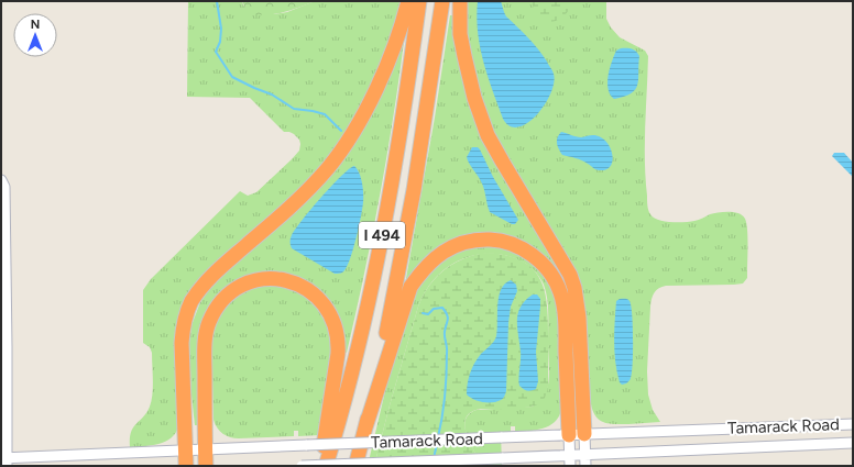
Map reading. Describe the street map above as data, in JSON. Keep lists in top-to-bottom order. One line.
{"streets":{"highway":["I 494"],"street":["Tamarack Road"]},"north":"top"}
